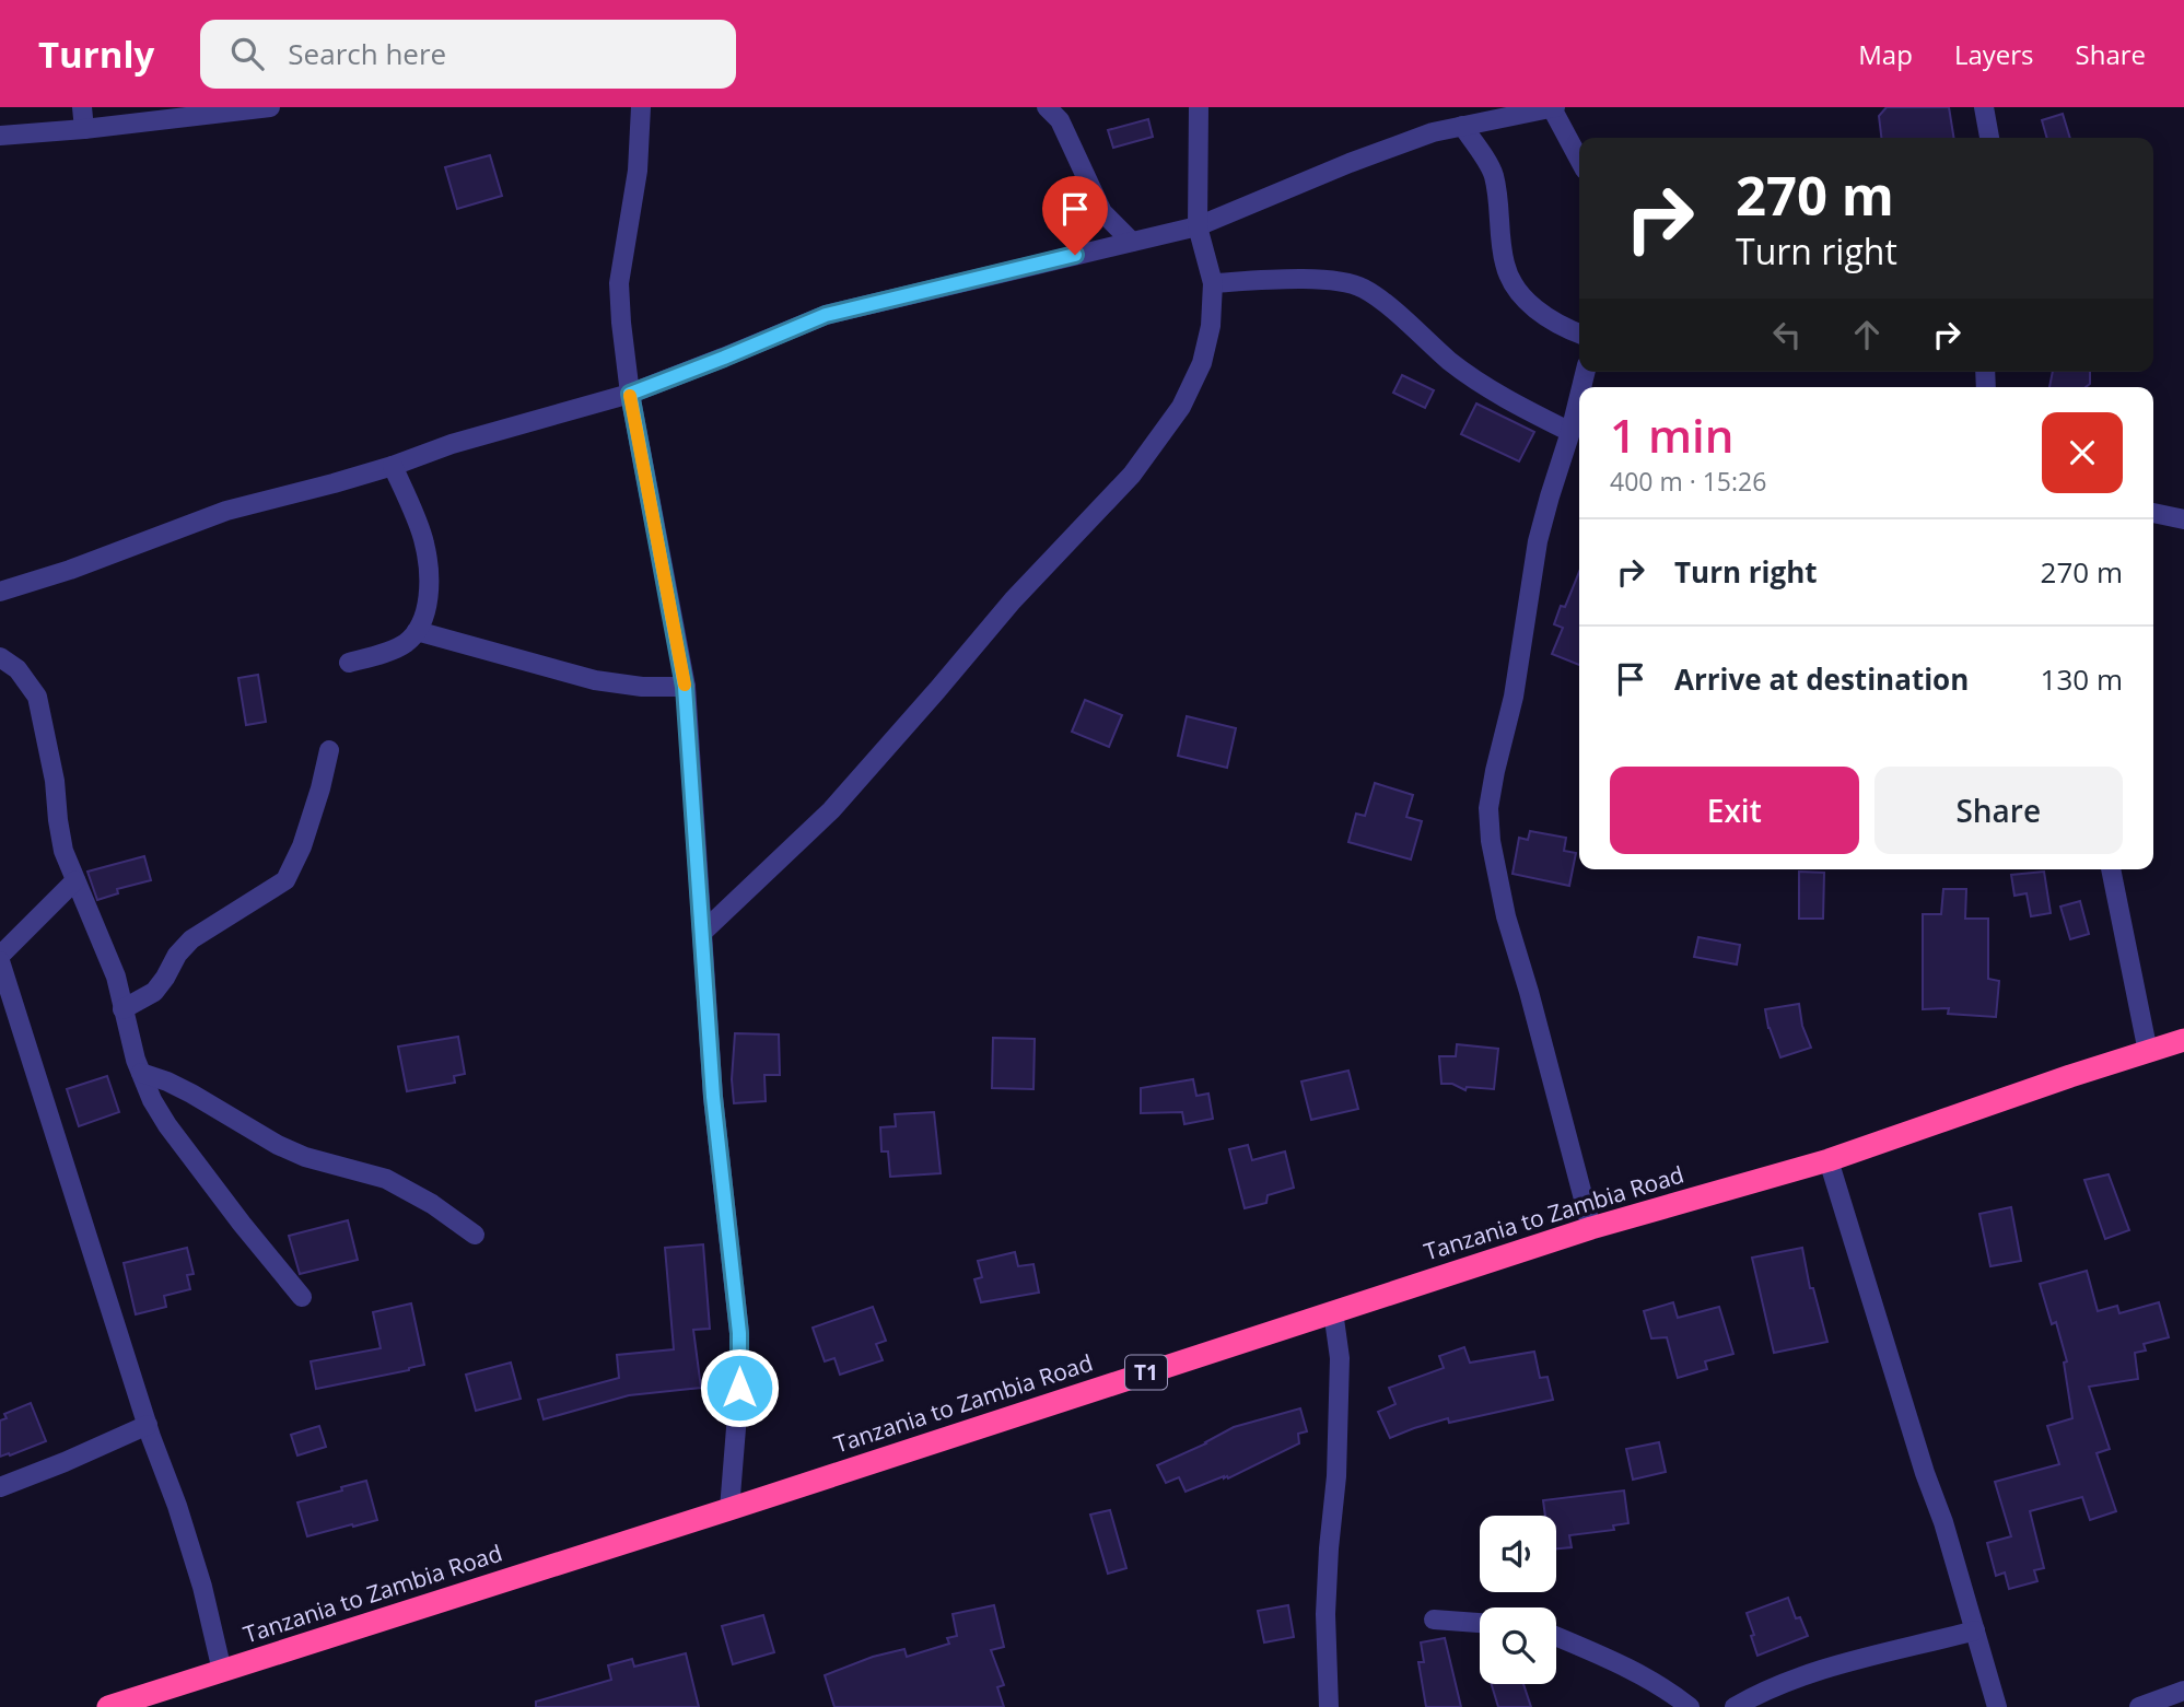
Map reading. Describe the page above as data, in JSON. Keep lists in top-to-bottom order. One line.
{"streets":{"highway":["Tanzania to Zambia Road","T1"]},"page":{"header":"Turnly","search":"Search here","nav":["Map","Layers","Share"],"turn":["270 m","Turn right"],"heading":["1 min","400 m · 15:26"],"list":[{"name":"Turn right","value":"270 m"},{"name":"Arrive at destination","value":"130 m"}],"buttons":["Exit","Share"]}}
